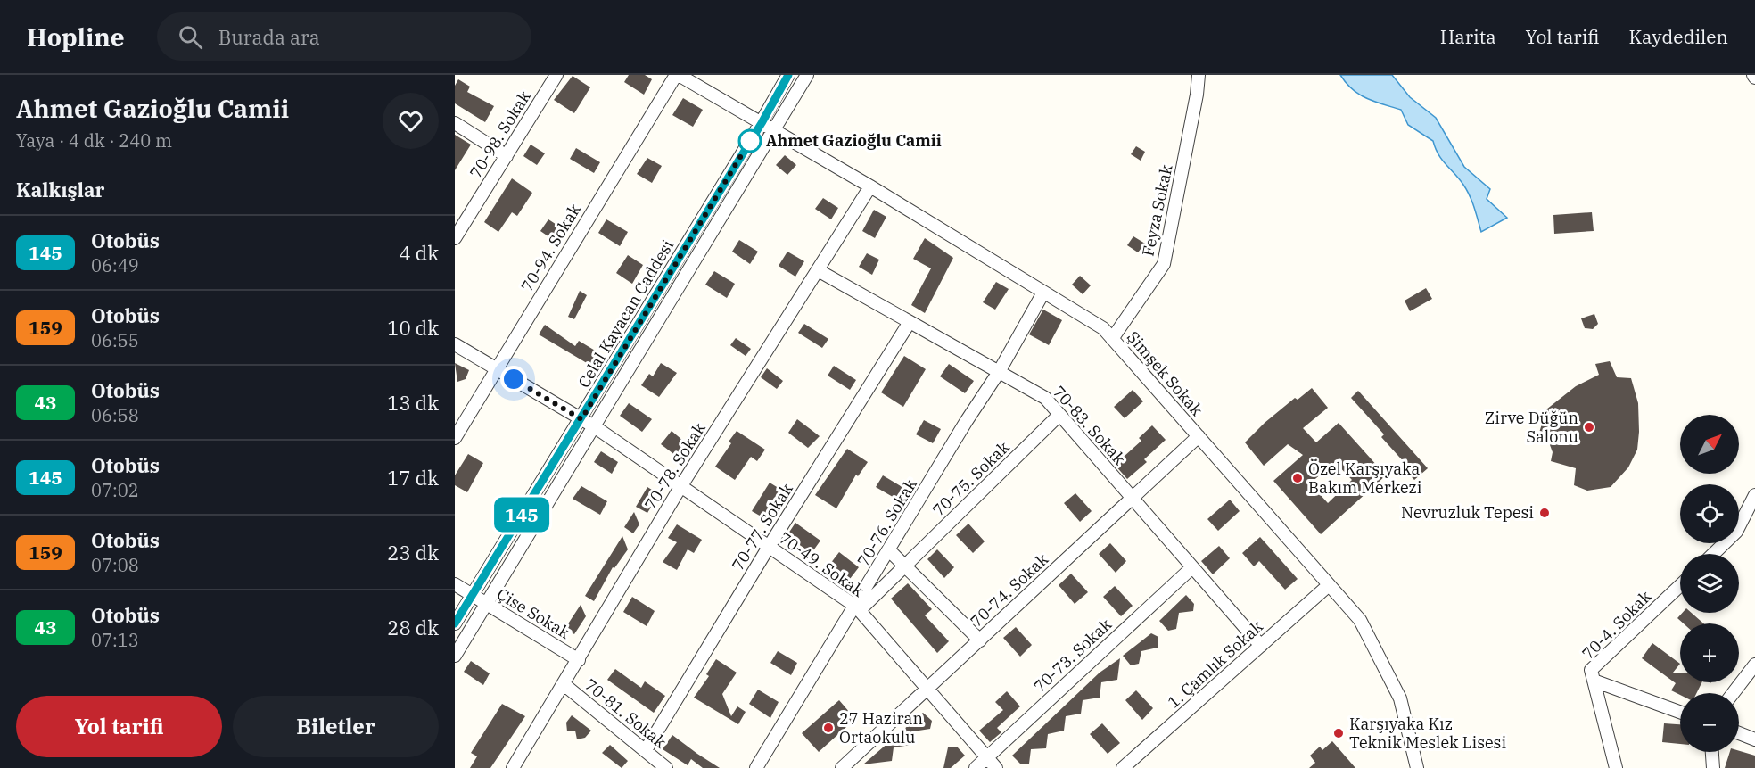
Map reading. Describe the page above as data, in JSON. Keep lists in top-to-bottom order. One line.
{"streets":{"street":["70-98. Sokak","Feyza Sokak","70-94. Sokak","Celal Kayacan Caddesi","Şimşek Sokak","70-83. Sokak","70-78. Sokak","70-75. Sokak","70-76. Sokak","70-77. Sokak","70-49. Sokak","70-74. Sokak","Çise Sokak","70-4. Sokak","70-73. Sokak","1. Çamlık Sokak","70-81. Sokak"]},"crossings":[["Feyza Sokak","Şimşek Sokak"],["70-94. Sokak","Şimşek Sokak"],["70-94. Sokak","70-49. Sokak"],["Celal Kayacan Caddesi","Şimşek Sokak"],["Celal Kayacan Caddesi","70-49. Sokak"],["Celal Kayacan Caddesi","Çise Sokak"],["Şimşek Sokak","70-78. Sokak"],["Şimşek Sokak","70-76. Sokak"],["Şimşek Sokak","70-74. Sokak"],["Şimşek Sokak","1. Çamlık Sokak"],["70-83. Sokak","70-78. Sokak"],["70-83. Sokak","70-75. Sokak"],["70-83. Sokak","70-76. Sokak"],["70-83. Sokak","70-77. Sokak"],["70-83. Sokak","70-74. Sokak"],["70-83. Sokak","70-73. Sokak"],["70-83. Sokak","1. Çamlık Sokak"],["70-78. Sokak","70-49. Sokak"],["70-78. Sokak","Çise Sokak"],["70-78. Sokak","70-81. Sokak"],["70-75. Sokak","70-76. Sokak"],["70-75. Sokak","70-49. Sokak"],["70-76. Sokak","70-49. Sokak"],["70-77. Sokak","70-49. Sokak"],["70-77. Sokak","70-81. Sokak"],["70-49. Sokak","70-74. Sokak"],["70-49. Sokak","70-73. Sokak"]],"places":["Ahmet Gazioğlu Camii","Zirve Düğün Salonu","Özel Karşıyaka Bakım Merkezi","Nevruzluk Tepesi","27 Haziran Ortaokulu","Karşıyaka Kız Teknik Meslek Lisesi"],"lines":["bus line 145"],"north":"top right","page":{"header":"Hopline","search":"Burada ara","nav":["Harita","Yol tarifi","Kaydedilen"],"heading":[["Ahmet Gazioğlu Camii","Yaya · 4 dk · 240 m"],"Kalkışlar"],"on_map":"145","list":[{"mark":"145","name":"Otobüs","note":"06:49","value":"4 dk"},{"mark":"159","name":"Otobüs","note":"06:55","value":"10 dk"},{"mark":"43","name":"Otobüs","note":"06:58","value":"13 dk"},{"mark":"145","name":"Otobüs","note":"07:02","value":"17 dk"},{"mark":"159","name":"Otobüs","note":"07:08","value":"23 dk"},{"mark":"43","name":"Otobüs","note":"07:13","value":"28 dk"}],"map_buttons":["+","−"],"buttons":["Yol tarifi","Biletler"]}}
